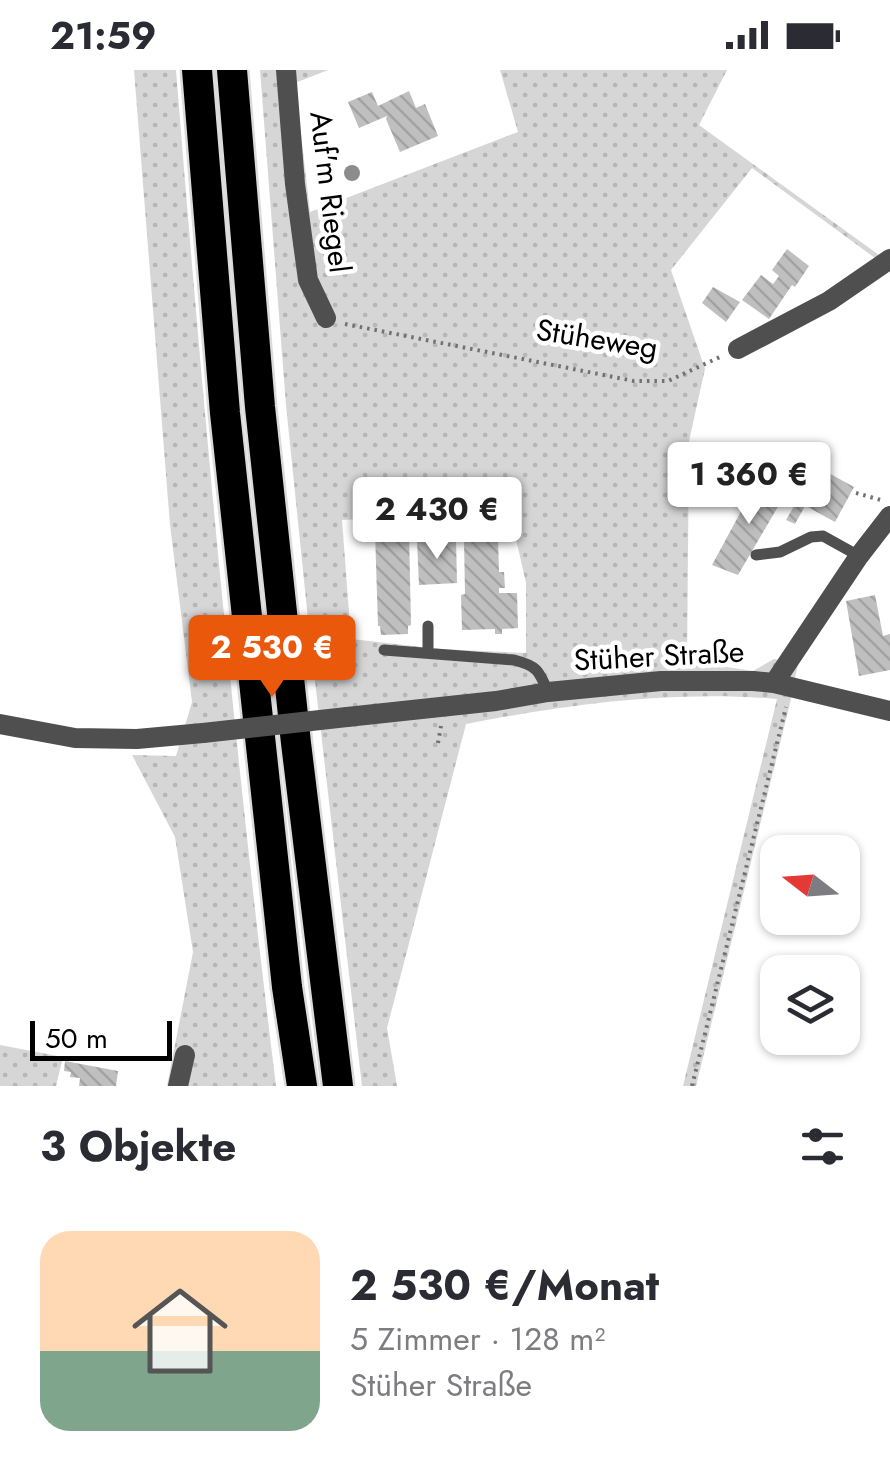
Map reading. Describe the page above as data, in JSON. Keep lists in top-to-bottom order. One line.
{"streets":{"street":["Auf'm Riegel","Stüher Straße"],"path":["Stüheweg"]},"crossings":[["Auf'm Riegel","Stüheweg"]],"scale_bar":"50 m","north":"left","page":{"status":"21:59","price":["1 360 €","2 430 €","2 530 €"],"scale":"50 m","heading":"3 Objekte","list":[{"name":"2 530 €/Monat","note":"5 Zimmer · 128 m² · Stüher Straße"}]}}
